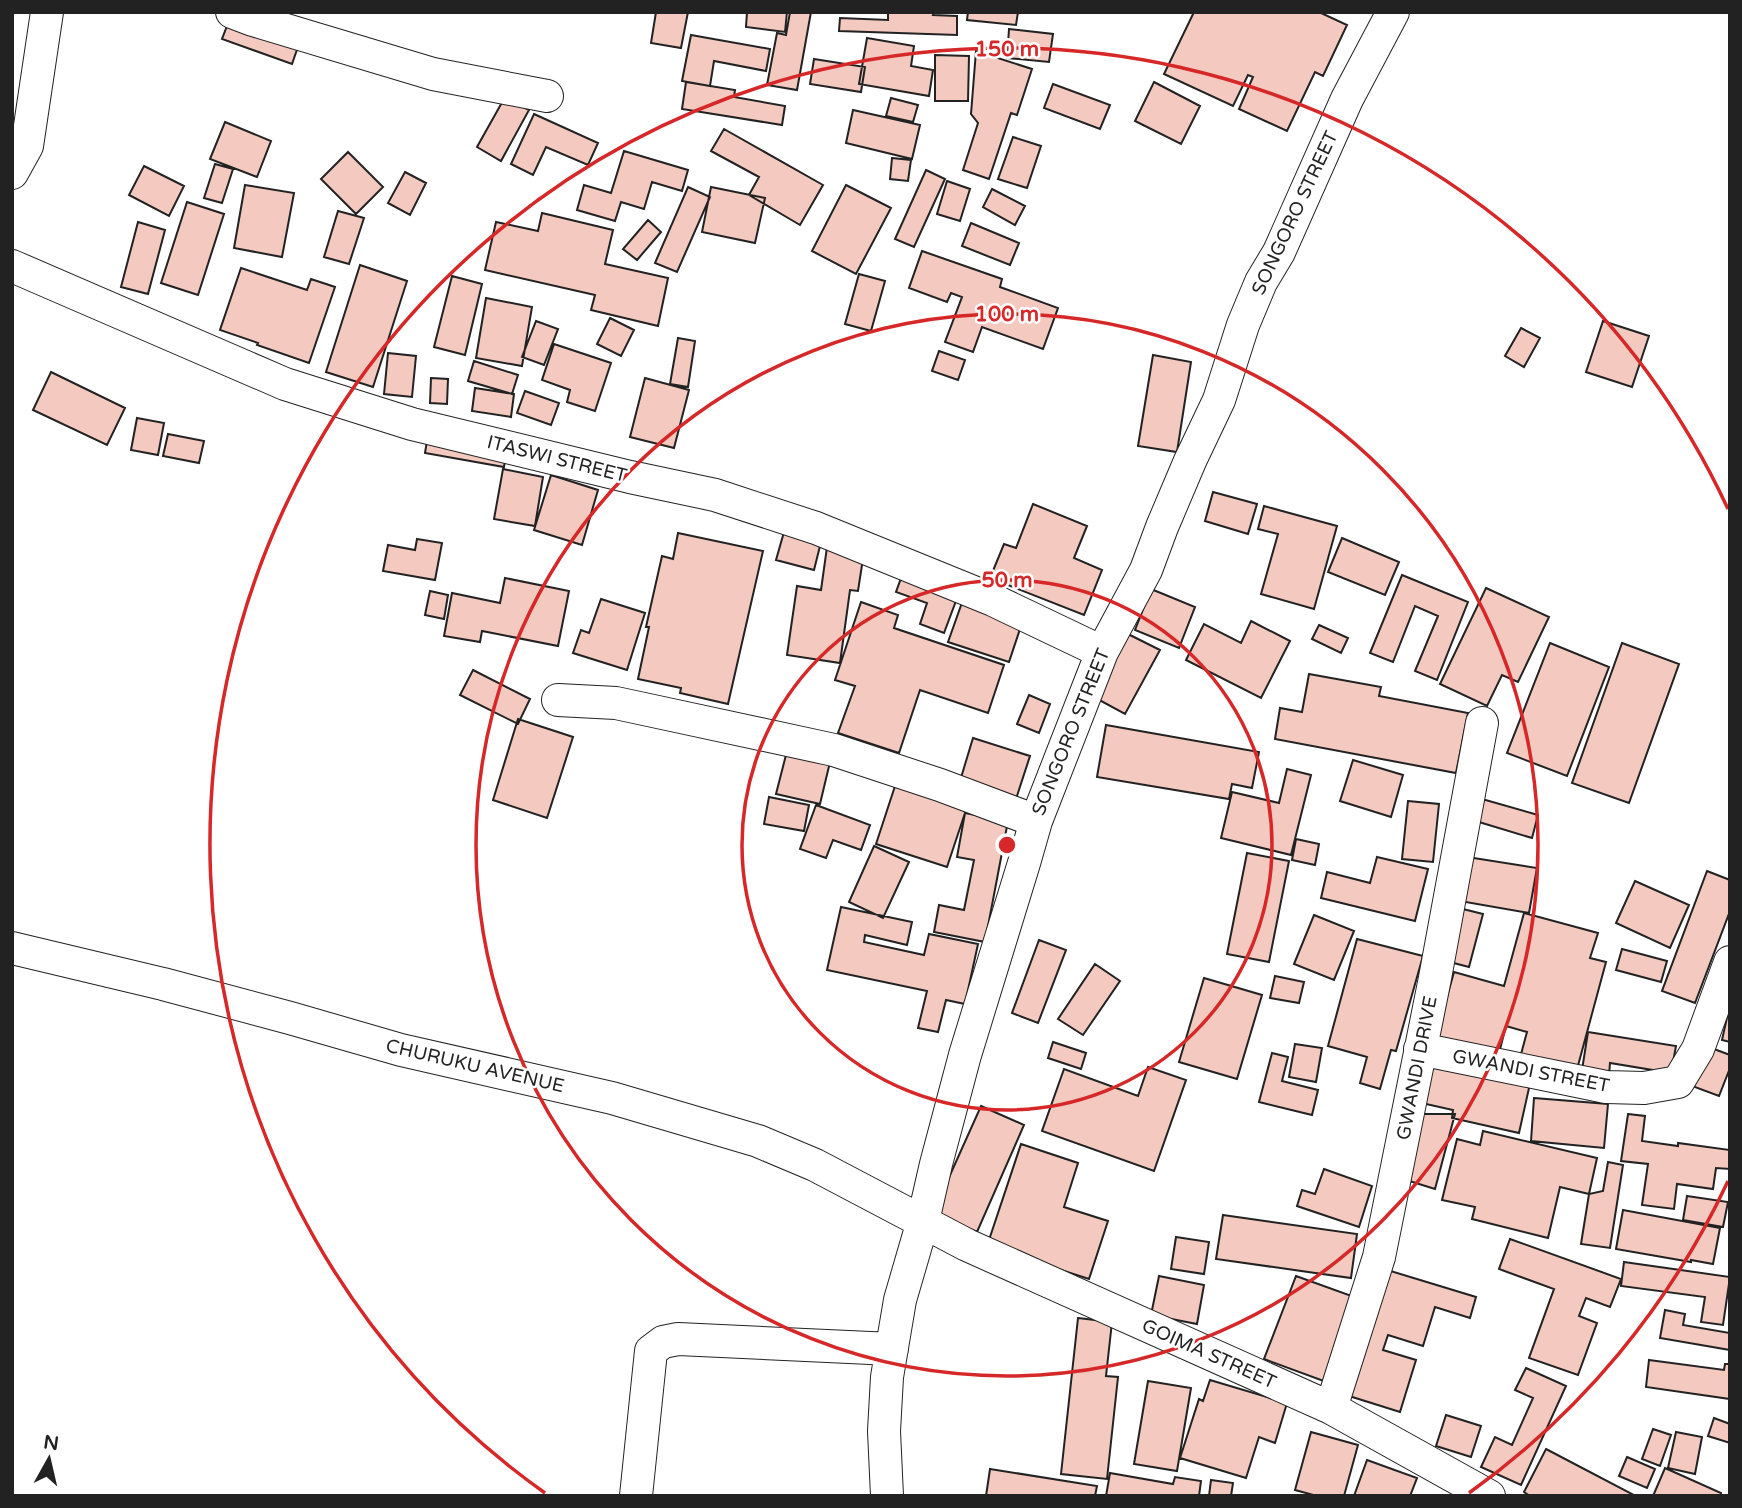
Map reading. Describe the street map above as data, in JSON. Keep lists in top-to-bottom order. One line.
{"streets":{"street":["SONGORO STREET","ITASWI STREET","CHURUKU AVENUE","GWANDI DRIVE","GWANDI STREET","GOIMA STREET"]},"crossings":[["SONGORO STREET","ITASWI STREET"],["SONGORO STREET","CHURUKU AVENUE"],["SONGORO STREET","GOIMA STREET"],["CHURUKU AVENUE","GOIMA STREET"],["GWANDI DRIVE","GWANDI STREET"],["GWANDI DRIVE","GOIMA STREET"]],"north":"top","rings":["150 m","100 m","50 m"]}
